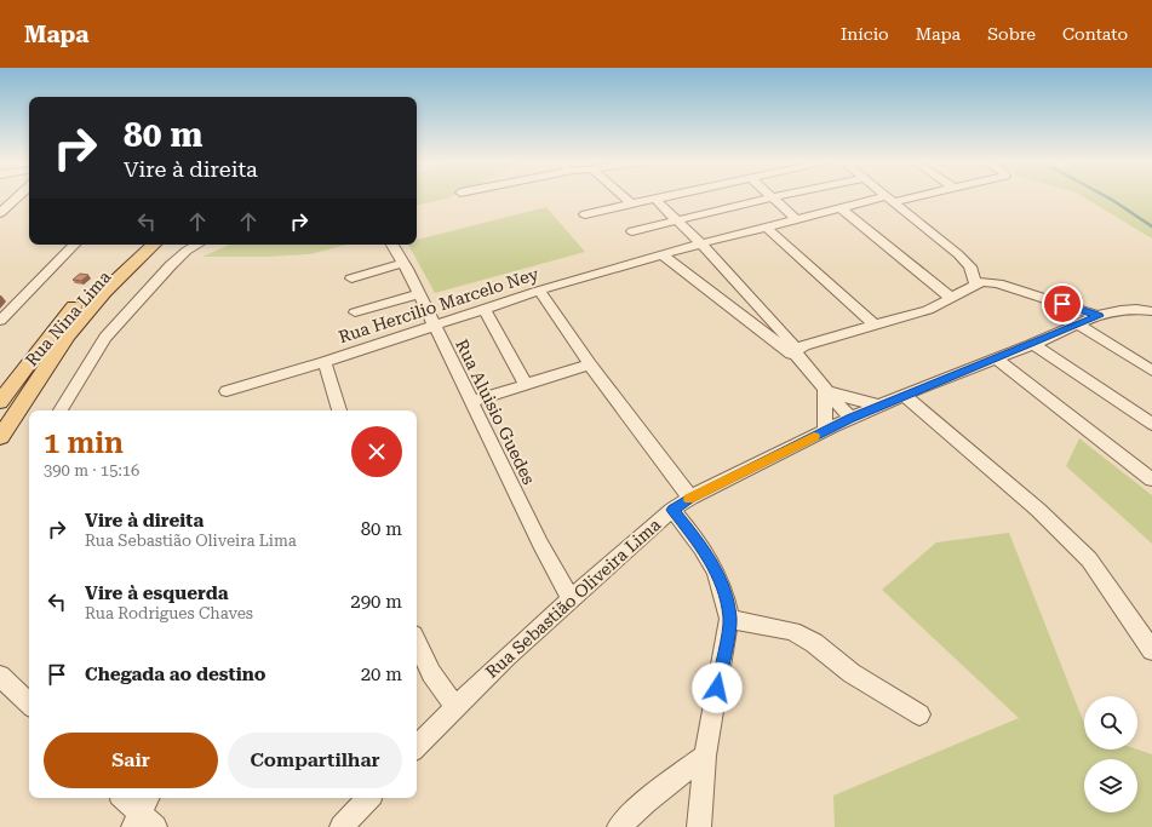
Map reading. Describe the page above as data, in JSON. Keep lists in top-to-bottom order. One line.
{"streets":{"main road":["Rua Nina Lima"],"street":["Rua Hercilio Marcelo Ney","Rua Aluisio Guedes","Rua Sebastião Oliveira Lima"]},"crossings":[["Rua Hercilio Marcelo Ney","Rua Aluisio Guedes"],["Rua Aluisio Guedes","Rua Sebastião Oliveira Lima"]],"page":{"header":"Mapa","nav":["Início","Mapa","Sobre","Contato"],"turn":["80 m","Vire à direita"],"heading":["1 min","390 m · 15:16"],"list":[{"name":"Vire à direita","note":"Rua Sebastião Oliveira Lima","value":"80 m"},{"name":"Vire à esquerda","note":"Rua Rodrigues Chaves","value":"290 m"},{"name":"Chegada ao destino","value":"20 m"}],"buttons":["Sair","Compartilhar"]}}
